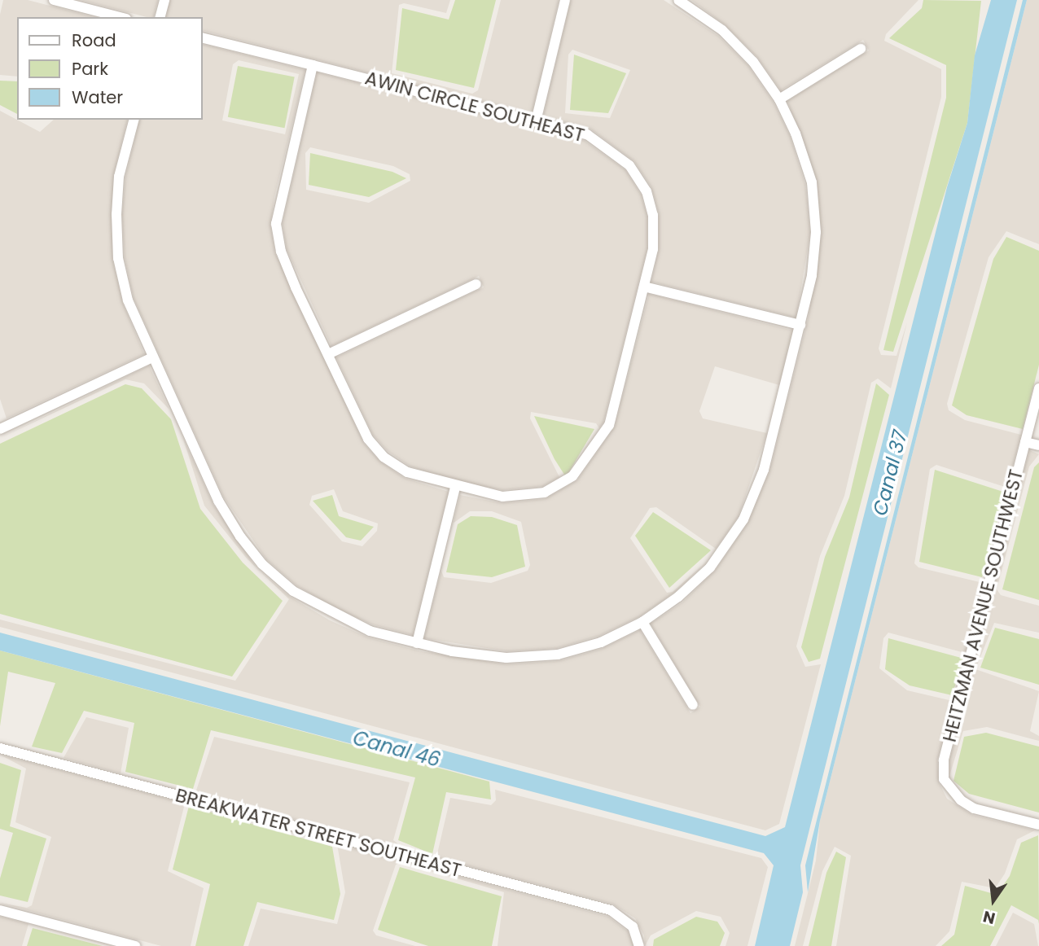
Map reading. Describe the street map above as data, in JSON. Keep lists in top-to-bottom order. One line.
{"streets":{"street":["AWIN CIRCLE SOUTHEAST","HEITZMAN AVENUE SOUTHWEST","BREAKWATER STREET SOUTHEAST"]},"water":["Canal 37","Canal 46"],"legend":["Road","Park","Water"],"north":"bottom"}
